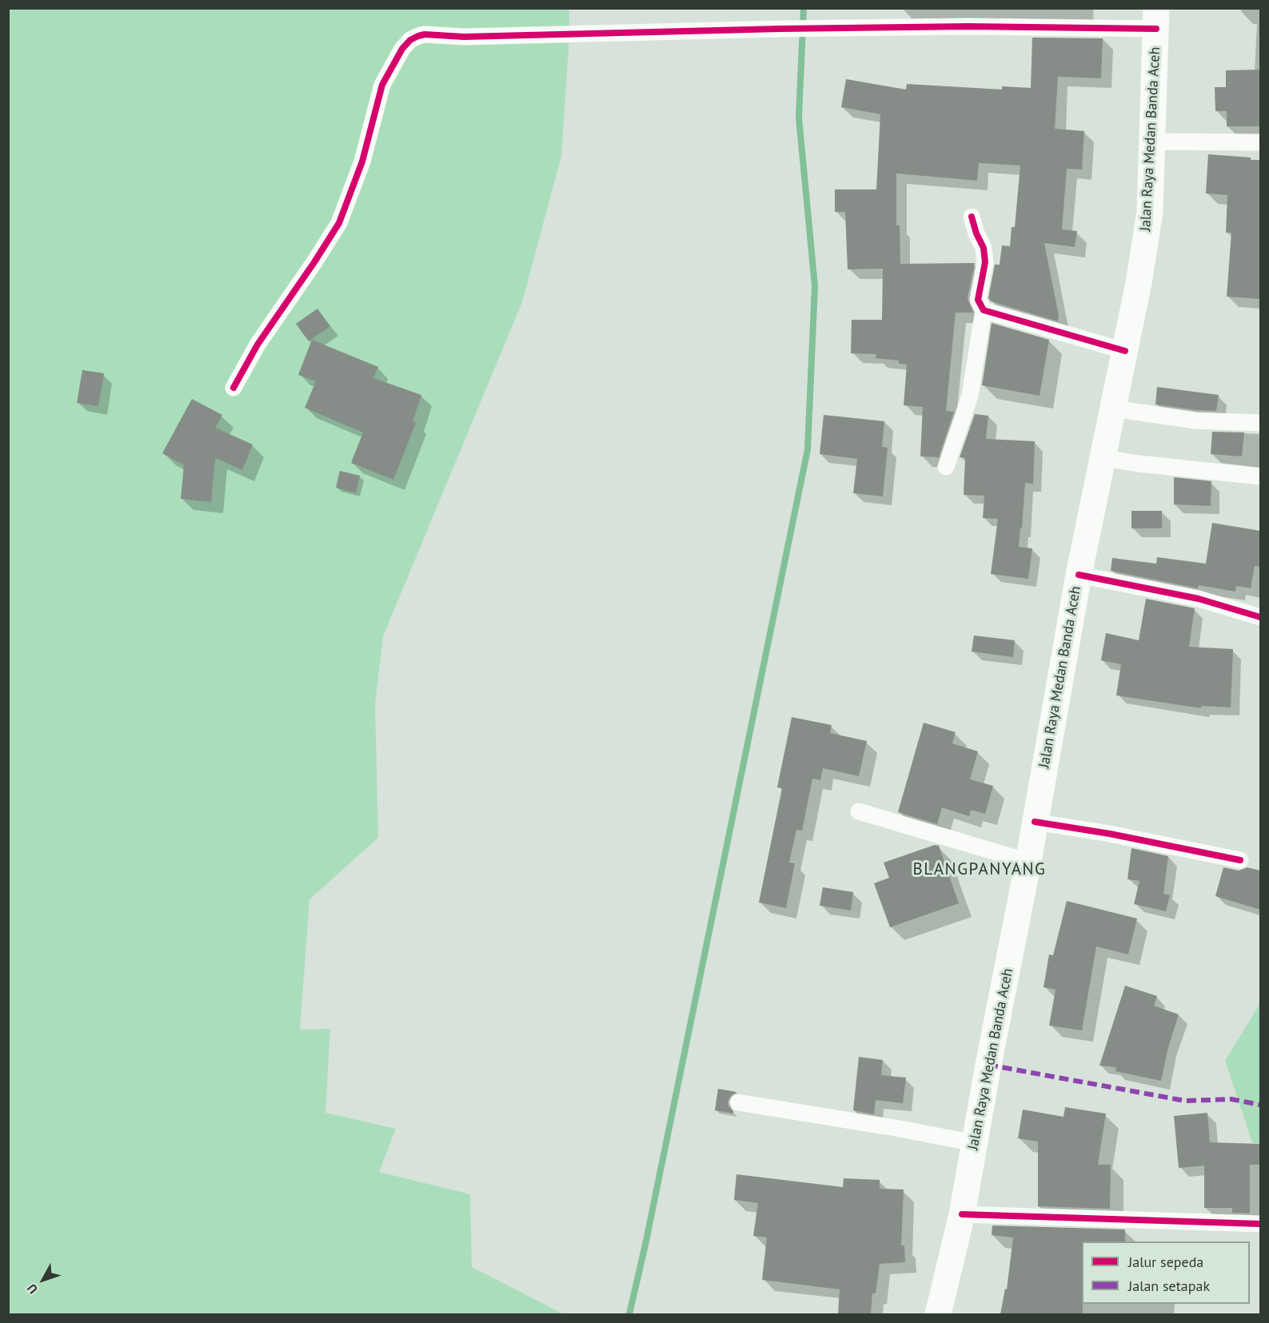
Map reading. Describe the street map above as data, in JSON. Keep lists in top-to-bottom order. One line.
{"streets":{"highway":["Jalan Raya Medan Banda Aceh"]},"districts":["BLANGPANYANG"],"legend":["Jalur sepeda","Jalan setapak"],"north":"bottom left"}
